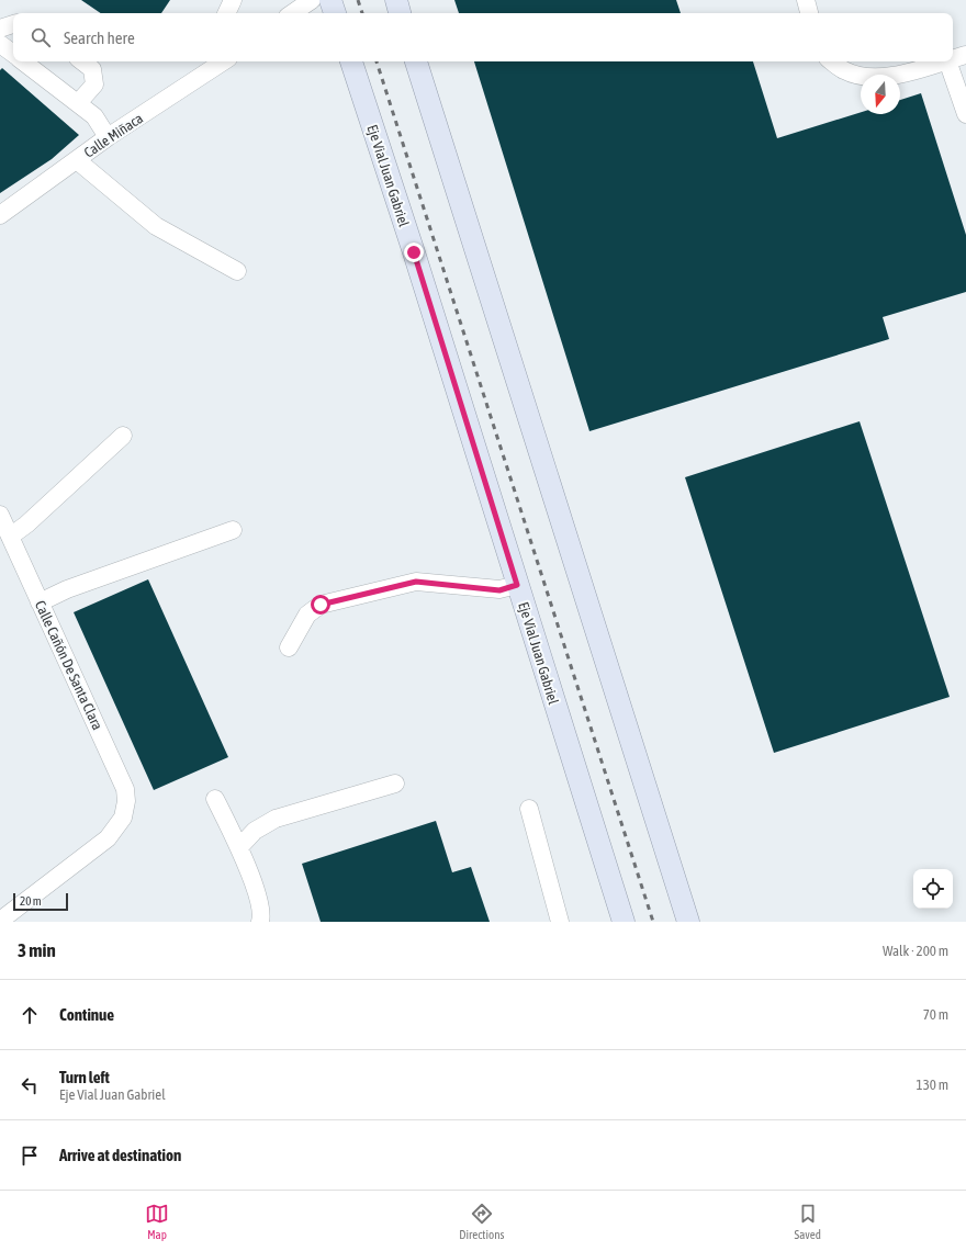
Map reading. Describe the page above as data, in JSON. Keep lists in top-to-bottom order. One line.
{"streets":{"main road":["Eje Vial Juan Gabriel"],"street":["Calle Miñaca","Calle Cañón De Santa Clara"]},"scale_bar":"20 m","north":"bottom","page":{"search":"Search here","scale":"20 m","heading":["3 min","Walk · 200 m"],"list":[["Continue","70 m"],["Turn left","Eje Vial Juan Gabriel","130 m"],"Arrive at destination"],"nav":["Map","Directions","Saved"]}}
